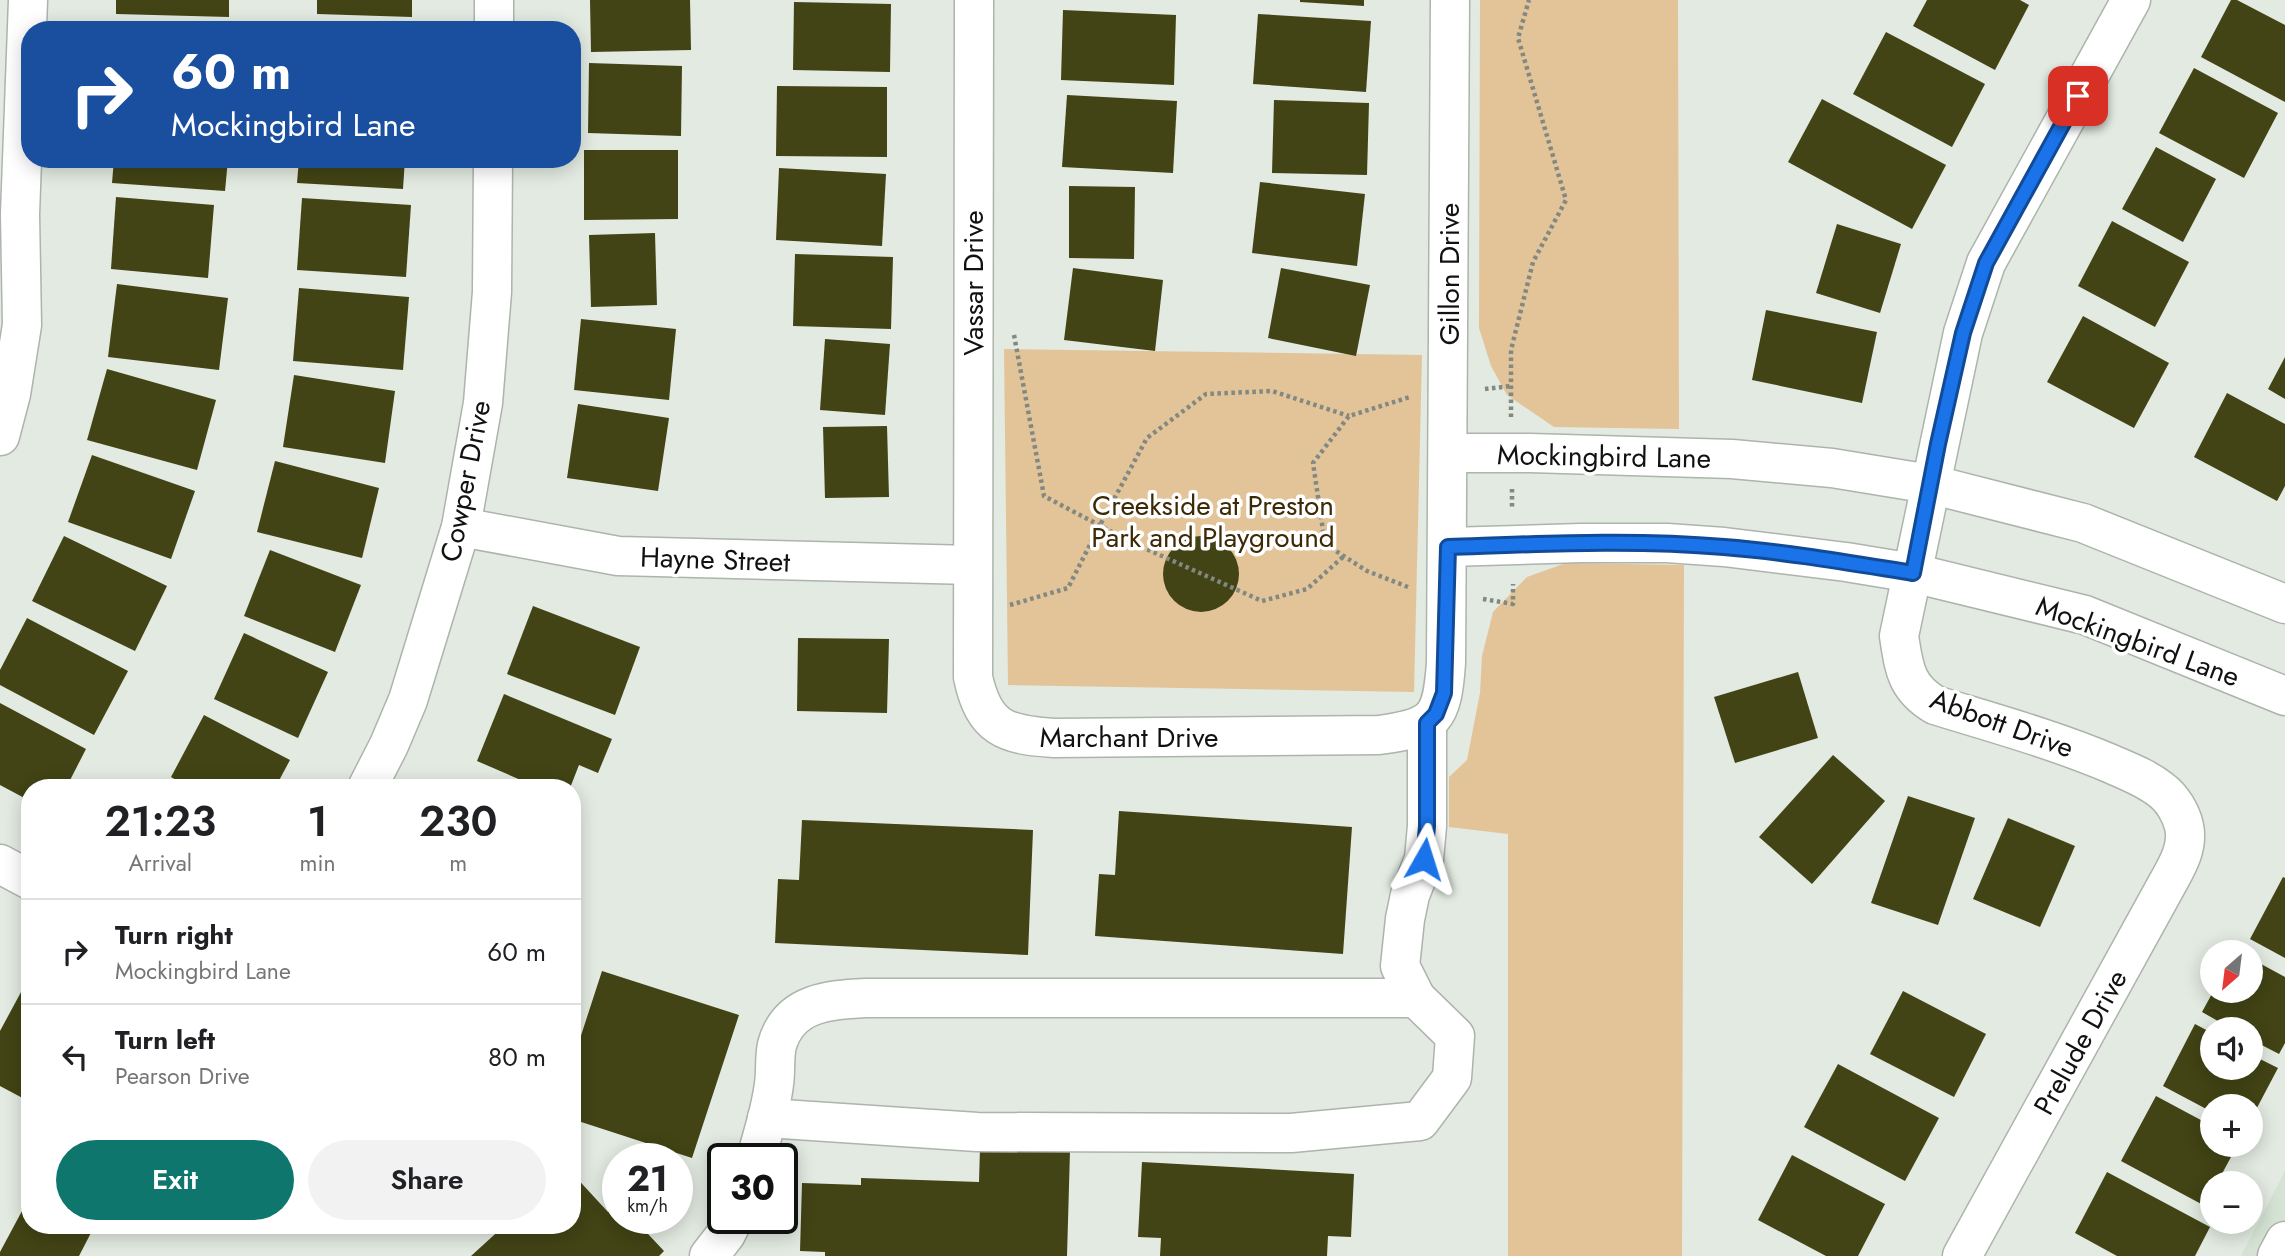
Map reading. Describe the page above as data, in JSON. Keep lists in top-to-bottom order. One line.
{"streets":{"street":["Gillon Drive","Vassar Drive","Mockingbird Lane","Cowper Drive","Hayne Street","Abbott Drive","Marchant Drive","Prelude Drive"]},"crossings":[["Gillon Drive","Mockingbird Lane"],["Vassar Drive","Hayne Street"],["Vassar Drive","Marchant Drive"],["Mockingbird Lane","Abbott Drive"],["Cowper Drive","Hayne Street"],["Hayne Street","Marchant Drive"],["Abbott Drive","Prelude Drive"]],"parks":["Creekside at Preston Park and Playground"],"north":"bottom left","page":{"turn":["60 m","Mockingbird Lane"],"eta":["21:23","Arrival","1","min","230","m"],"list":[{"name":"Turn right","note":"Mockingbird Lane","value":"60 m"},{"name":"Turn left","note":"Pearson Drive","value":"80 m"}],"map_buttons":["+","−"],"buttons":["Exit","Share"],"speed":"21 km/h","limit":"30"}}
